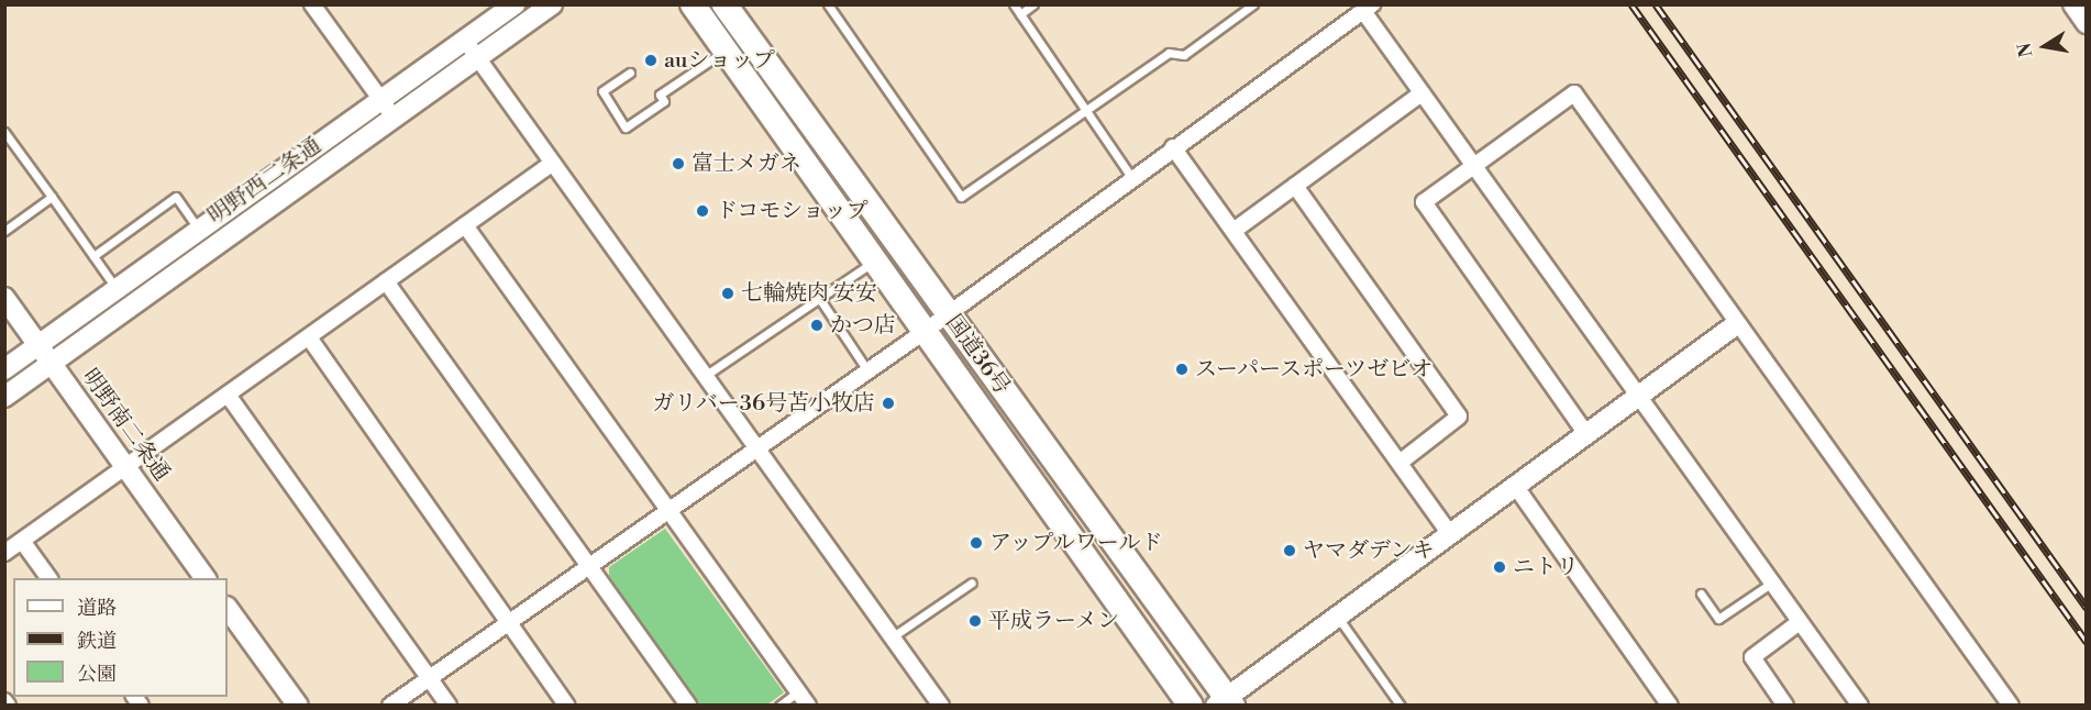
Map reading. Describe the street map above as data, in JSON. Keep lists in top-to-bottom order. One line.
{"streets":{"highway":["国道36号"],"street":["明野西二条通","明野南二条通"]},"crossings":[["明野西二条通","明野南二条通"]],"places":["auショップ","富士メガネ","ドコモショップ","七輪焼肉 安安","かつ店","スーパースポーツゼビオ","ガリバー36号苫小牧店","アップルワールド","ヤマダデンキ","ニトリ","平成ラーメン"],"legend":["道路","鉄道","公園"],"north":"left"}
